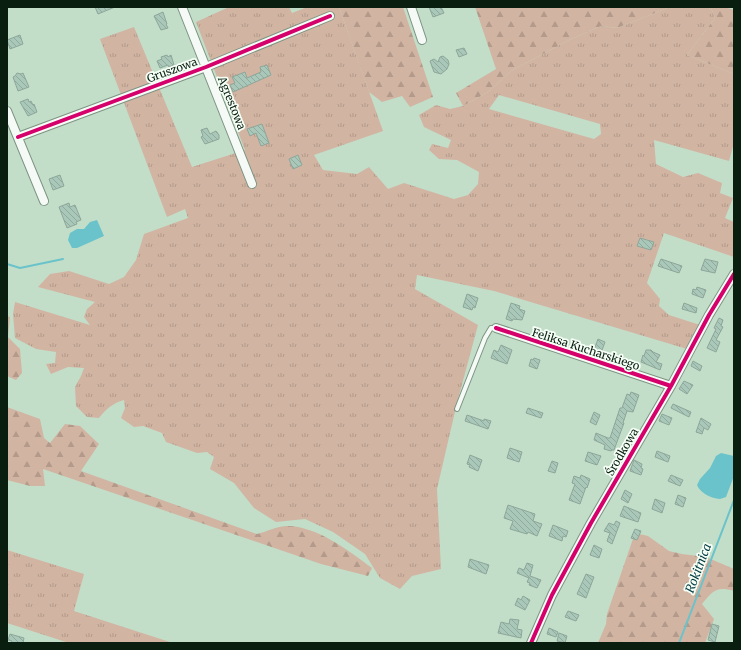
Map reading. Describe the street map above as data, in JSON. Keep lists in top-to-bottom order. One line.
{"streets":{"street":["Gruszowa","Agrestowa","Feliksa Kucharskiego","Środkowa"]},"crossings":[["Gruszowa","Agrestowa"],["Feliksa Kucharskiego","Środkowa"]],"water":["Rokitnica"]}
